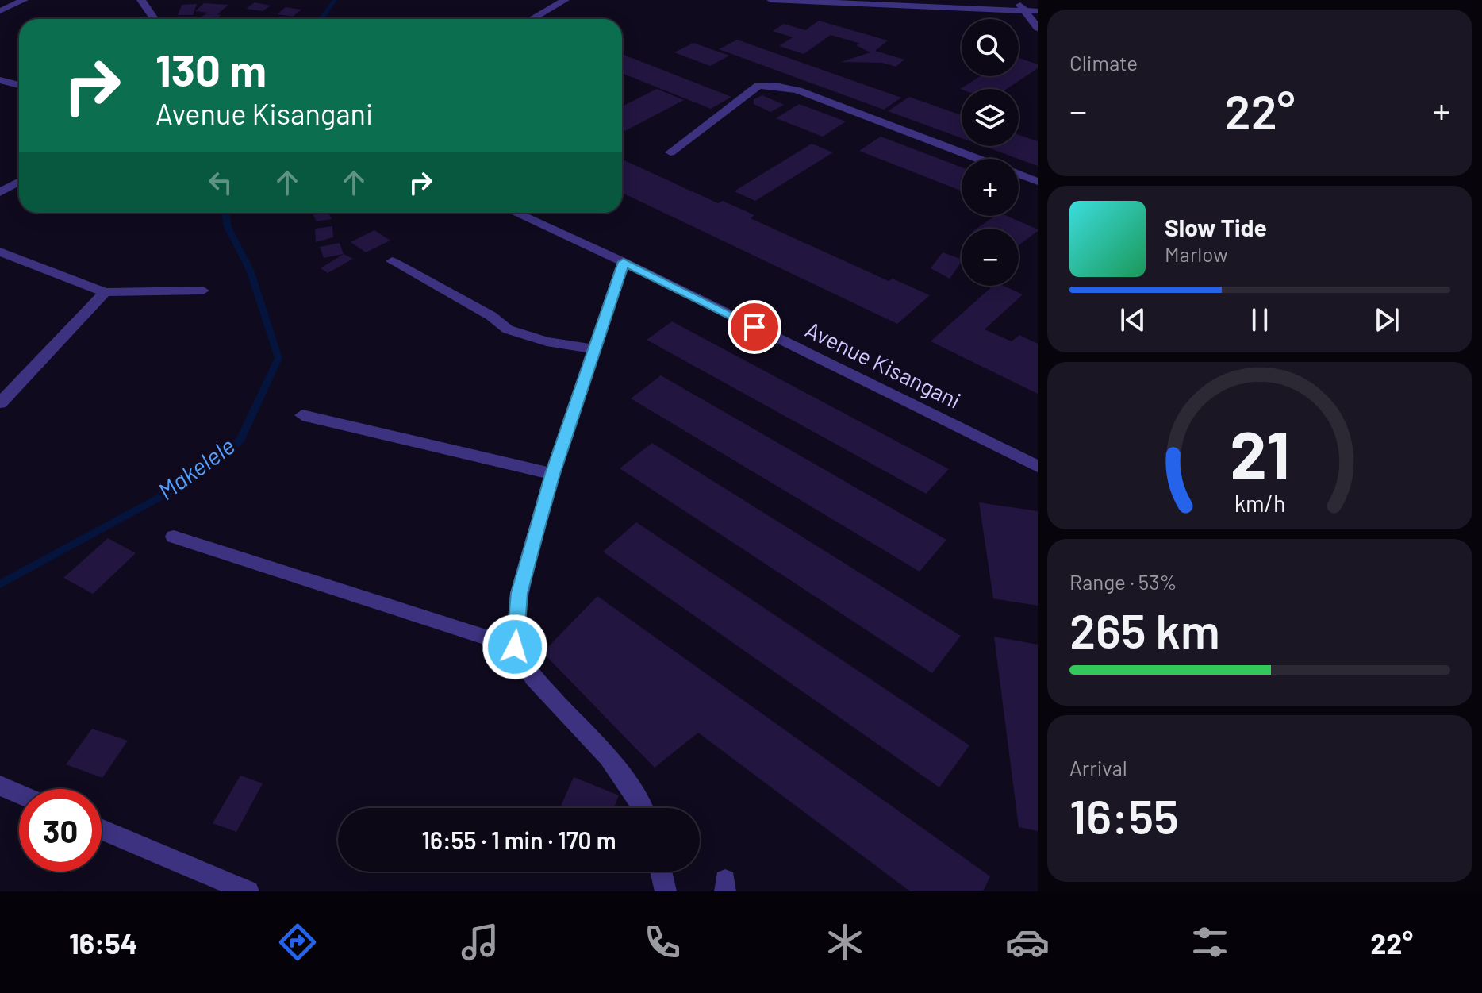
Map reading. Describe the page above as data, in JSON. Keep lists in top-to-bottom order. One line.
{"streets":{"street":["Avenue Kisangani"]},"water":["Makelele"],"page":{"tile":["Climate",["Range · 53%","265 km"],["Arrival","16:55"]],"map_buttons":["+","−"],"turn":["130 m","Avenue Kisangani"],"heat":["−","22°","+"],"song":["Slow Tide","Marlow"],"limit":"30","trip":"16:55 · 1 min · 170 m","tabs":["16:54","22°"],"gauge":["21","km/h"]}}
